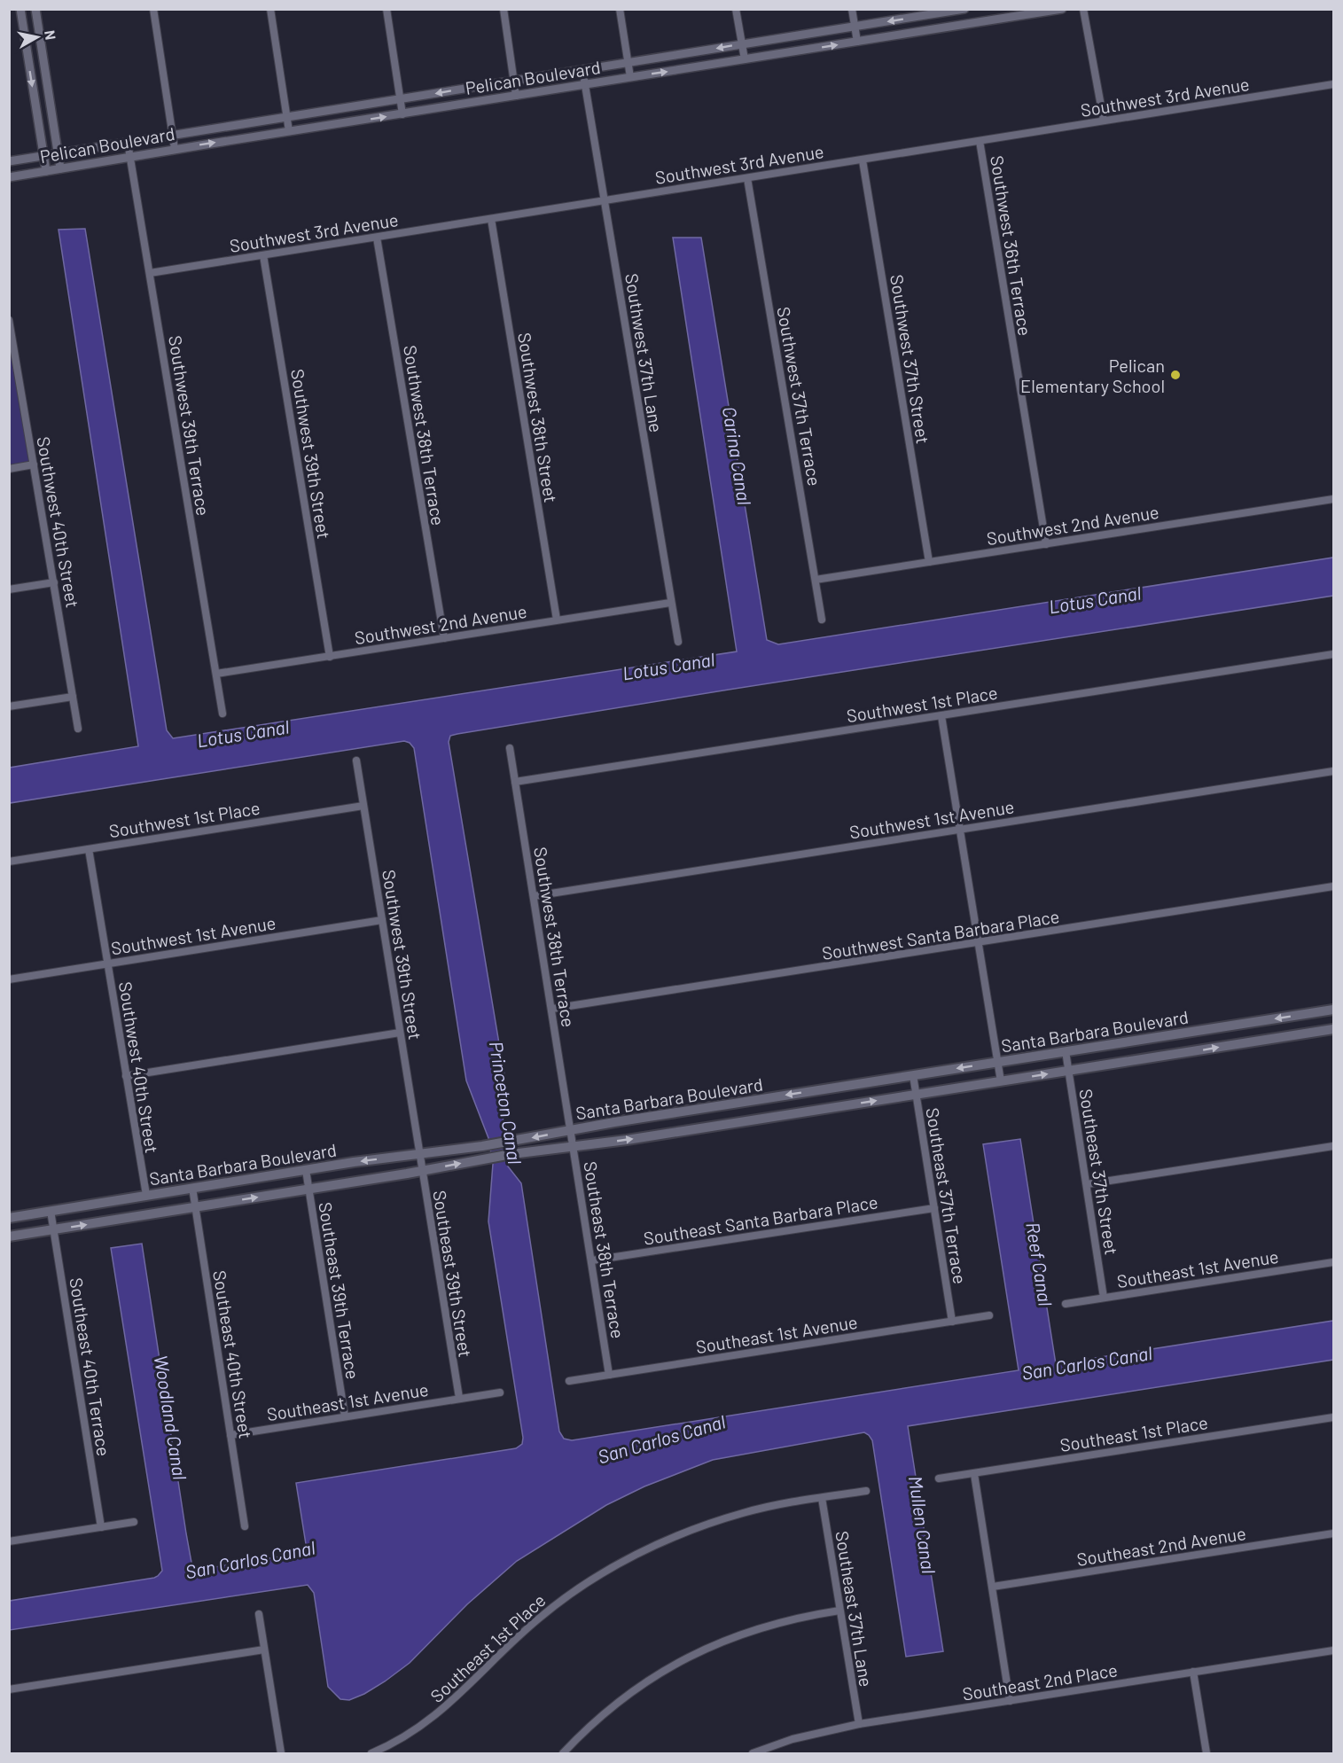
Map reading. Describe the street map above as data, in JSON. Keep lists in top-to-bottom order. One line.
{"streets":{"main road":["Santa Barbara Boulevard"],"street":["Pelican Boulevard","Southwest 3rd Avenue","Southwest 36th Terrace","Southwest 37th Lane","Southwest 37th Street","Southwest 37th Terrace","Southwest 38th Street","Southwest 39th Terrace","Southwest 38th Terrace","Southwest 39th Street","Southwest 40th Street","Southwest 2nd Avenue","Southwest 1st Place","Southwest 1st Avenue","Southwest Santa Barbara Place","Southeast 37th Street","Southeast 37th Terrace","Southeast Santa Barbara Place","Southeast 38th Terrace","Southeast 1st Avenue","Southeast 39th Street","Southeast 39th Terrace","Southeast 40th Street","Southeast 40th Terrace","Southeast 1st Place","Southeast 2nd Avenue","Southeast 37th Lane","Southeast 2nd Place"]},"crossings":[["Pelican Boulevard","Southwest 37th Lane"],["Pelican Boulevard","Southwest 39th Terrace"],["Southwest 3rd Avenue","Southwest 36th Terrace"],["Southwest 3rd Avenue","Southwest 37th Lane"],["Southwest 3rd Avenue","Southwest 37th Street"],["Southwest 3rd Avenue","Southwest 37th Terrace"],["Southwest 3rd Avenue","Southwest 38th Street"],["Southwest 3rd Avenue","Southwest 39th Terrace"],["Southwest 3rd Avenue","Southwest 38th Terrace"],["Southwest 3rd Avenue","Southwest 39th Street"],["Southwest 36th Terrace","Southwest 2nd Avenue"],["Southwest 37th Lane","Southwest 2nd Avenue"],["Southwest 37th Street","Southwest 2nd Avenue"],["Southwest 37th Terrace","Southwest 2nd Avenue"],["Southwest 38th Street","Southwest 2nd Avenue"],["Southwest 39th Terrace","Southwest 2nd Avenue"],["Southwest 38th Terrace","Southwest 2nd Avenue"],["Southwest 38th Terrace","Southwest 1st Place"],["Southwest 38th Terrace","Southwest 1st Avenue"],["Southwest 38th Terrace","Southwest Santa Barbara Place"],["Southwest 38th Terrace","Santa Barbara Boulevard"],["Southwest 38th Terrace","Southeast 38th Terrace"],["Southwest 39th Street","Southwest 2nd Avenue"],["Southwest 39th Street","Southwest 1st Place"],["Southwest 39th Street","Southwest 1st Avenue"],["Southwest 39th Street","Santa Barbara Boulevard"],["Southwest 39th Street","Southeast 39th Street"],["Southwest 40th Street","Southwest 1st Place"],["Southwest 40th Street","Southwest 1st Avenue"],["Southwest 40th Street","Santa Barbara Boulevard"],["Santa Barbara Boulevard","Southeast 37th Street"],["Santa Barbara Boulevard","Southeast 37th Terrace"],["Santa Barbara Boulevard","Southeast 38th Terrace"],["Santa Barbara Boulevard","Southeast 39th Street"],["Santa Barbara Boulevard","Southeast 39th Terrace"],["Santa Barbara Boulevard","Southeast 40th Street"],["Santa Barbara Boulevard","Southeast 40th Terrace"],["Southeast 37th Street","Southeast 1st Avenue"],["Southeast 37th Terrace","Southeast Santa Barbara Place"],["Southeast 37th Terrace","Southeast 1st Avenue"],["Southeast Santa Barbara Place","Southeast 38th Terrace"],["Southeast 38th Terrace","Southeast 1st Avenue"],["Southeast 1st Avenue","Southeast 39th Street"],["Southeast 1st Avenue","Southeast 39th Terrace"],["Southeast 1st Avenue","Southeast 40th Street"],["Southeast 1st Place","Southeast 37th Lane"],["Southeast 37th Lane","Southeast 2nd Place"]],"water":["Carina Canal","Lotus Canal","Princeton Canal","Reef Canal","San Carlos Canal","Woodland Canal","Mullen Canal"],"places":["Pelican Elementary School"],"north":"right"}
